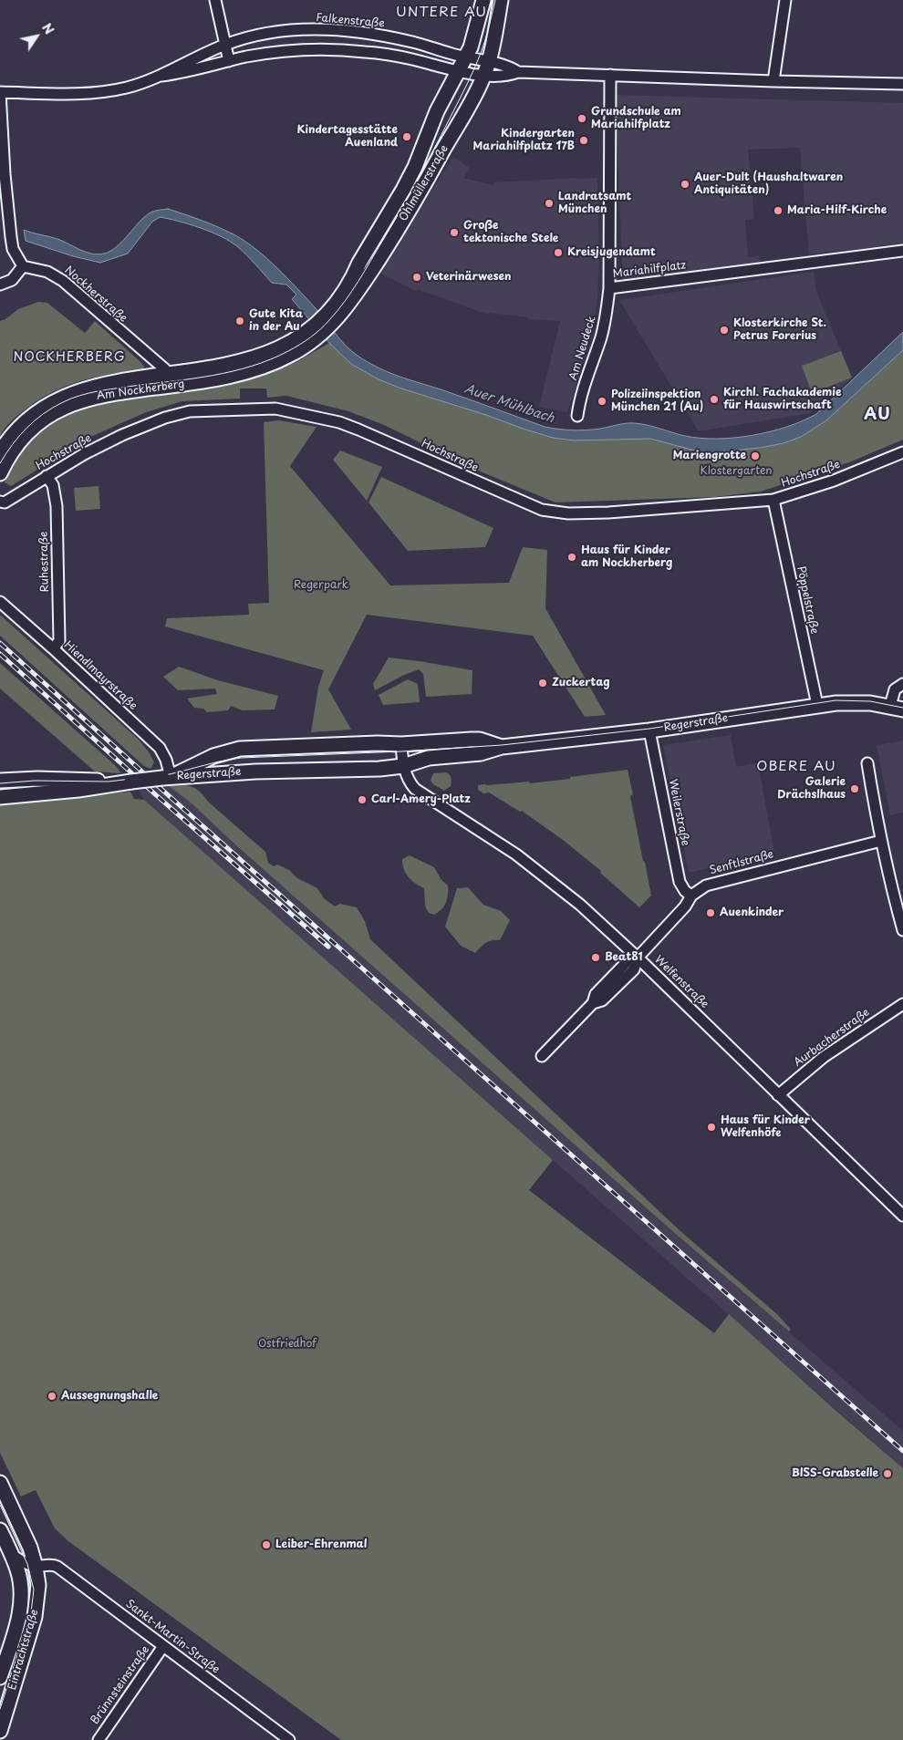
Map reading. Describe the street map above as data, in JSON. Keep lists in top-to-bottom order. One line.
{"streets":{"main road":["Ohlmüllerstraße","Am Nockherberg","Regerstraße","Eintrachtstraße"],"street":["Falkenstraße","Mariahilfplatz","Nockherstraße","Am Neudeck","Hochstraße","Ruhestraße","Pöppelstraße","Hiendlmayrstraße","Weilerstraße","Senftlstraße","Welfenstraße","Aurbacherstraße","Sankt-Martin-Straße","Brünnsteinstraße"]},"crossings":[["Falkenstraße","Ohlmüllerstraße"],["Ohlmüllerstraße","Am Nockherberg"],["Mariahilfplatz","Am Neudeck"],["Nockherstraße","Am Nockherberg"],["Hochstraße","Ruhestraße"],["Hochstraße","Pöppelstraße"],["Ruhestraße","Hiendlmayrstraße"],["Pöppelstraße","Regerstraße"],["Hiendlmayrstraße","Regerstraße"],["Regerstraße","Weilerstraße"],["Regerstraße","Welfenstraße"],["Weilerstraße","Senftlstraße"],["Senftlstraße","Welfenstraße"],["Welfenstraße","Aurbacherstraße"],["Sankt-Martin-Straße","Eintrachtstraße"],["Sankt-Martin-Straße","Brünnsteinstraße"]],"districts":["UNTERE AU","NOCKHERBERG","AU","OBERE AU"],"water":["Auer Mühlbach"],"parks":["Klostergarten","Regerpark","Ostfriedhof"],"places":["Grundschule am Mariahilfplatz","Kindertagesstätte Auenland","Kindergarten Mariahilfplatz 17B","Auer-Dult (Haushaltwaren Antiquitäten)","Landratsamt München","Maria-Hilf-Kirche","Große tektonische Stele","Kreisjugendamt","Veterinärwesen","Gute Kita in der Au","Klosterkirche St. Petrus Forerius","Kirchl. Fachakademie für Hauswirtschaft","Polizeiinspektion München 21 (Au)","Mariengrotte","Haus für Kinder am Nockherberg","Zuckertag","Galerie Drächslhaus","Carl-Amery-Platz","Auenkinder","Beat81","Haus für Kinder Welfenhöfe","Aussegnungshalle","BISS-Grabstelle","Leiber-Ehrenmal"],"north":"top right"}
